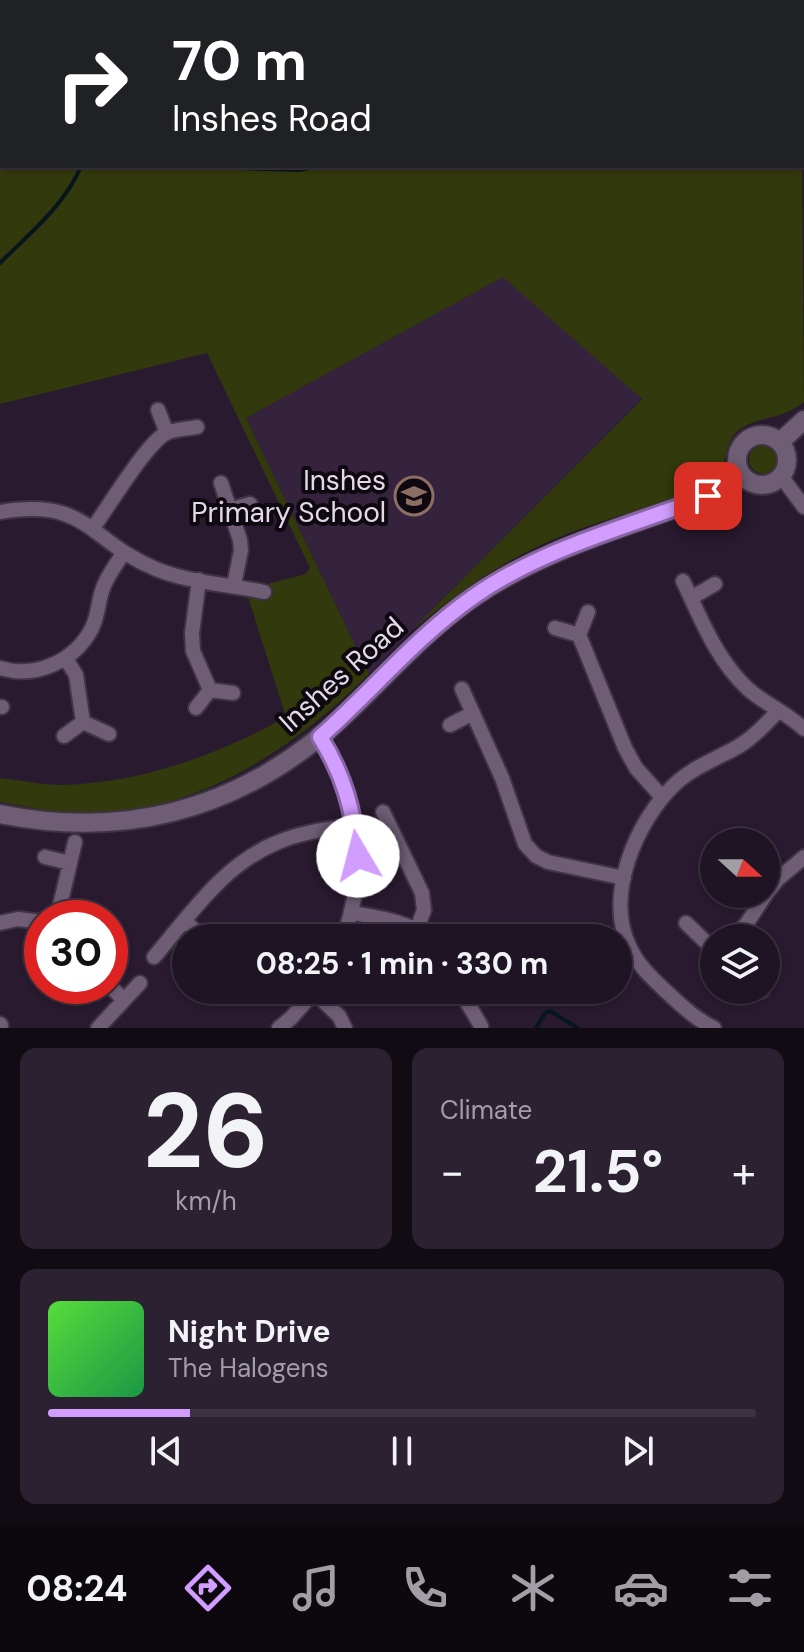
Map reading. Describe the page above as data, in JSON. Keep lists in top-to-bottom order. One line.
{"streets":{"street":["Inshes Road"]},"places":{"school or university":["Inshes Primary School"]},"north":"right","page":{"turn":["70 m","Inshes Road"],"limit":"30","trip":"08:25 · 1 min · 330 m","tile":[["26","km/h"],"Climate"],"heat":["−","21.5°","+"],"song":["Night Drive","The Halogens"],"tabs":"08:24"}}
